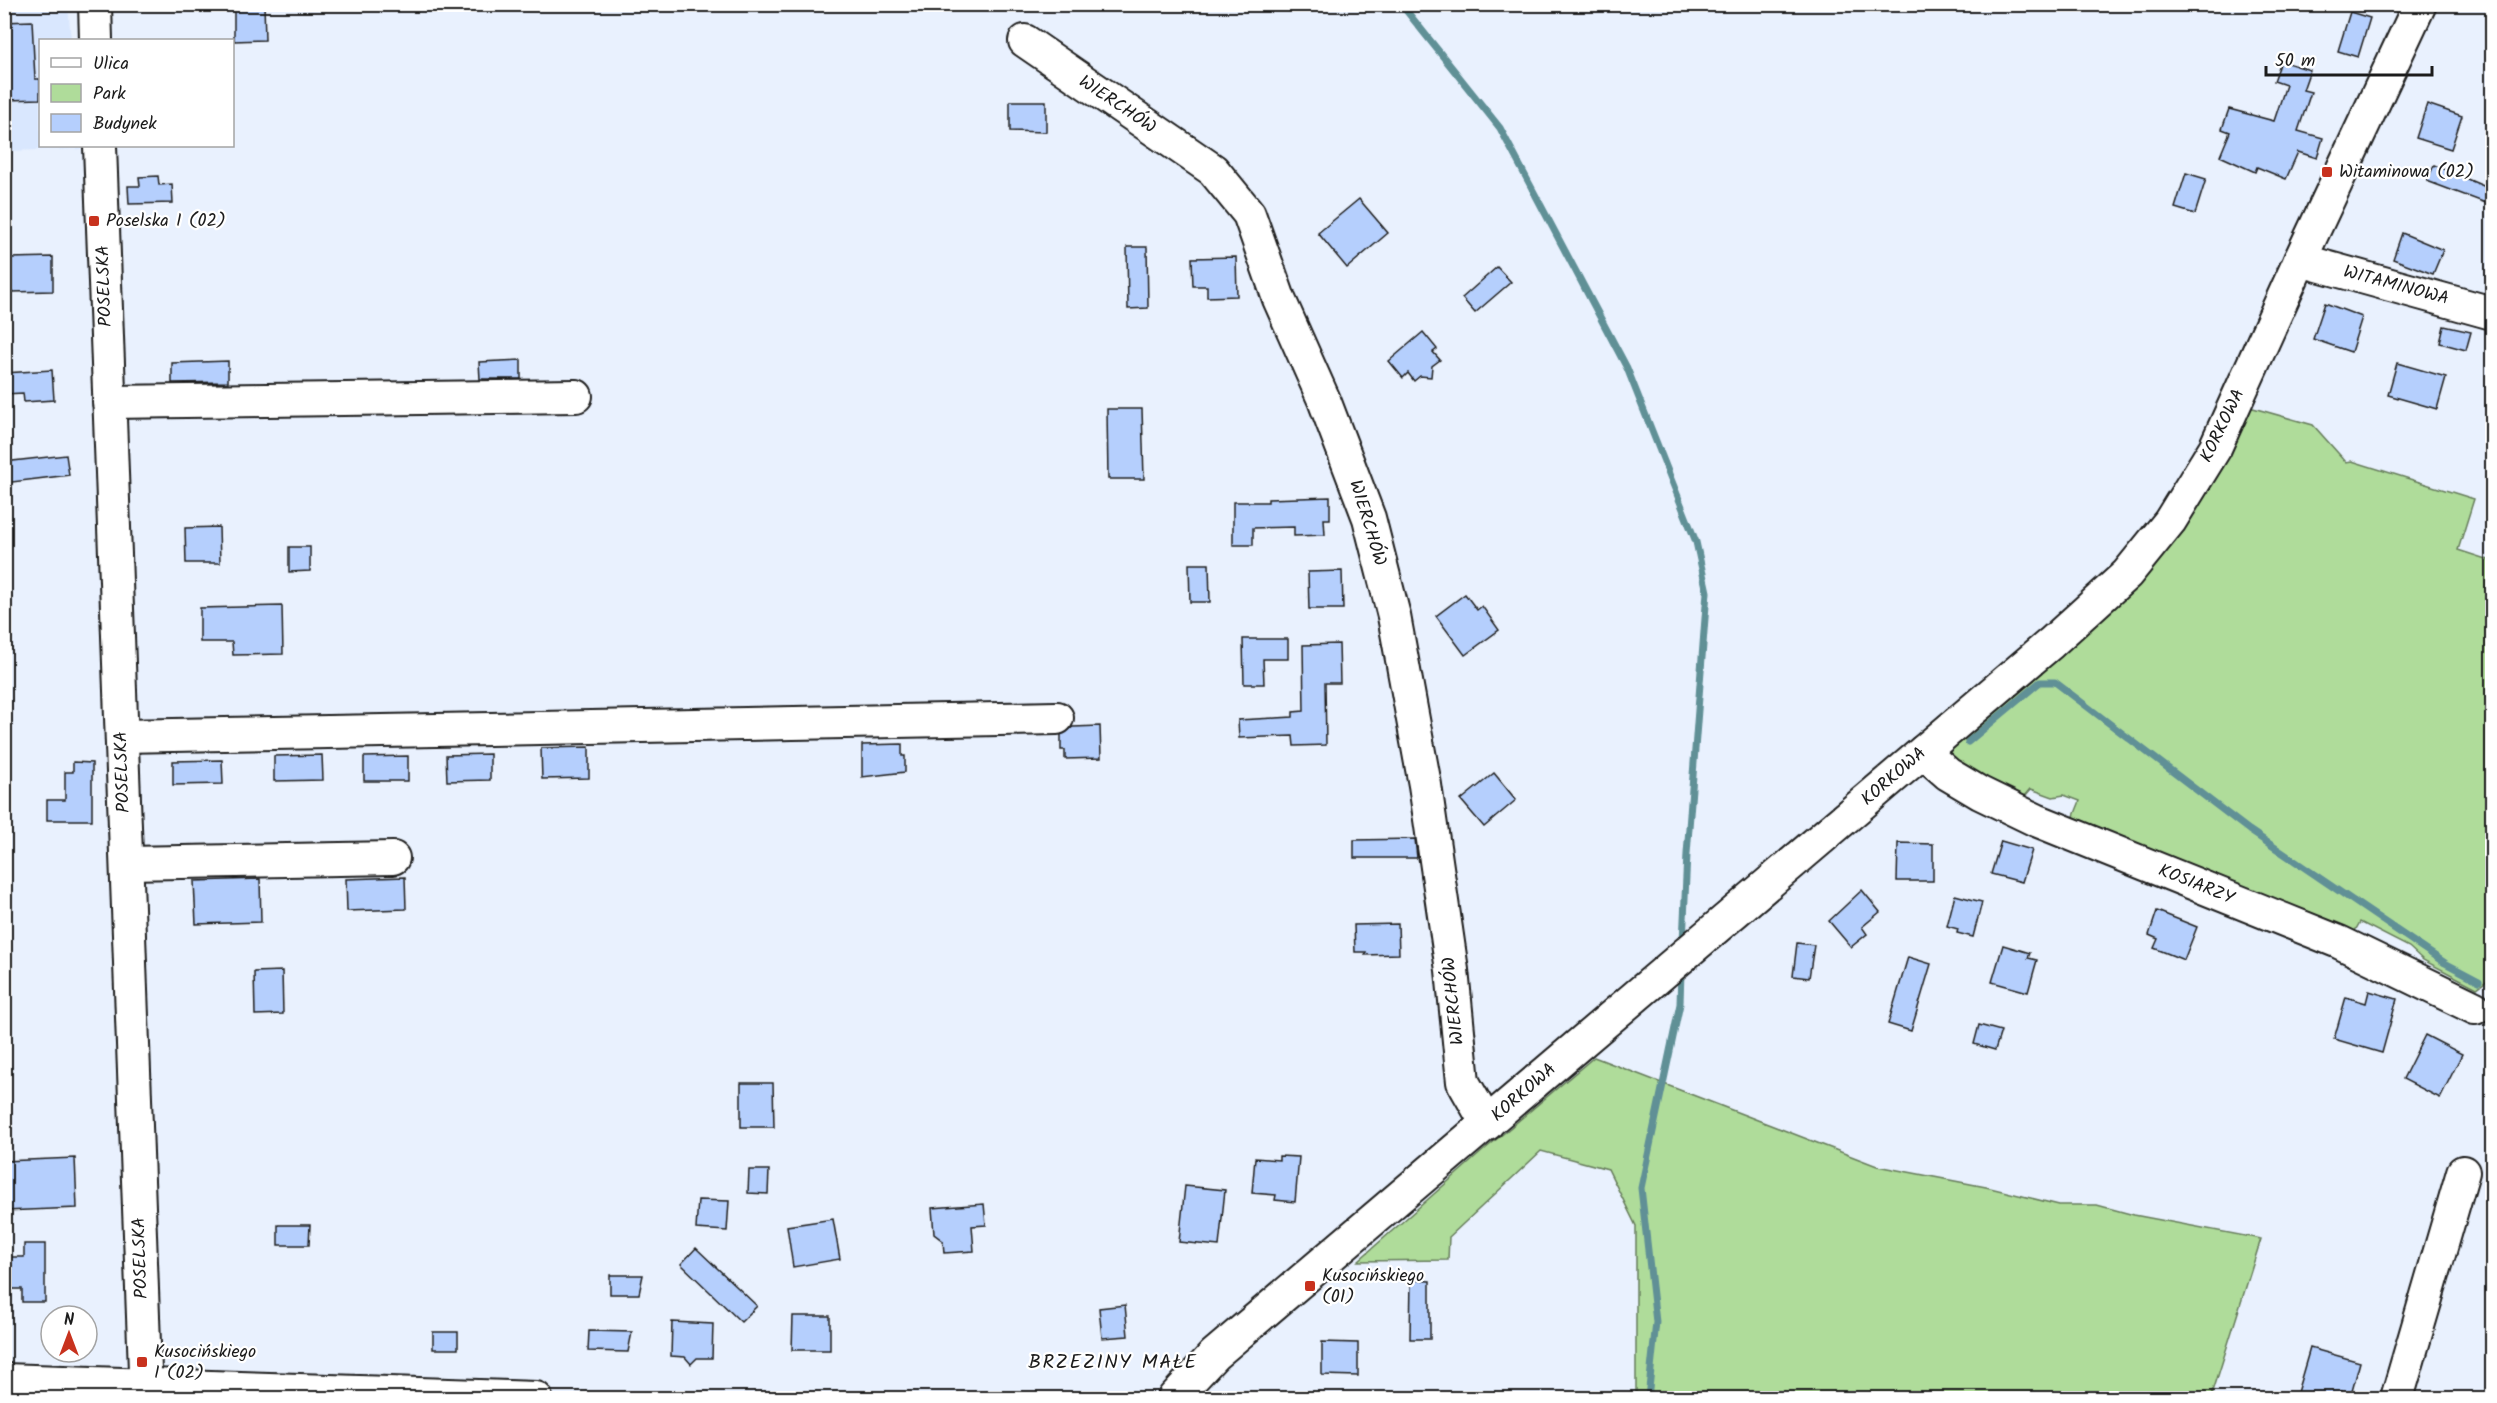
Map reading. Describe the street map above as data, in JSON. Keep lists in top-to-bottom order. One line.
{"streets":{"street":["WIERCHÓW","POSELSKA","WITAMINOWA","KORKOWA","KOSIARZY"]},"crossings":[["WIERCHÓW","KORKOWA"],["WITAMINOWA","KORKOWA"],["KORKOWA","KOSIARZY"]],"districts":["BRZEZINY MAŁE"],"places":{"transit":["Witaminowa (02)","Poselska I (02)","Kusocińskiego (01)","Kusocińskiego I (02)"]},"legend":["Ulica","Park","Budynek"],"scale_bar":"50 m","north":"top"}
